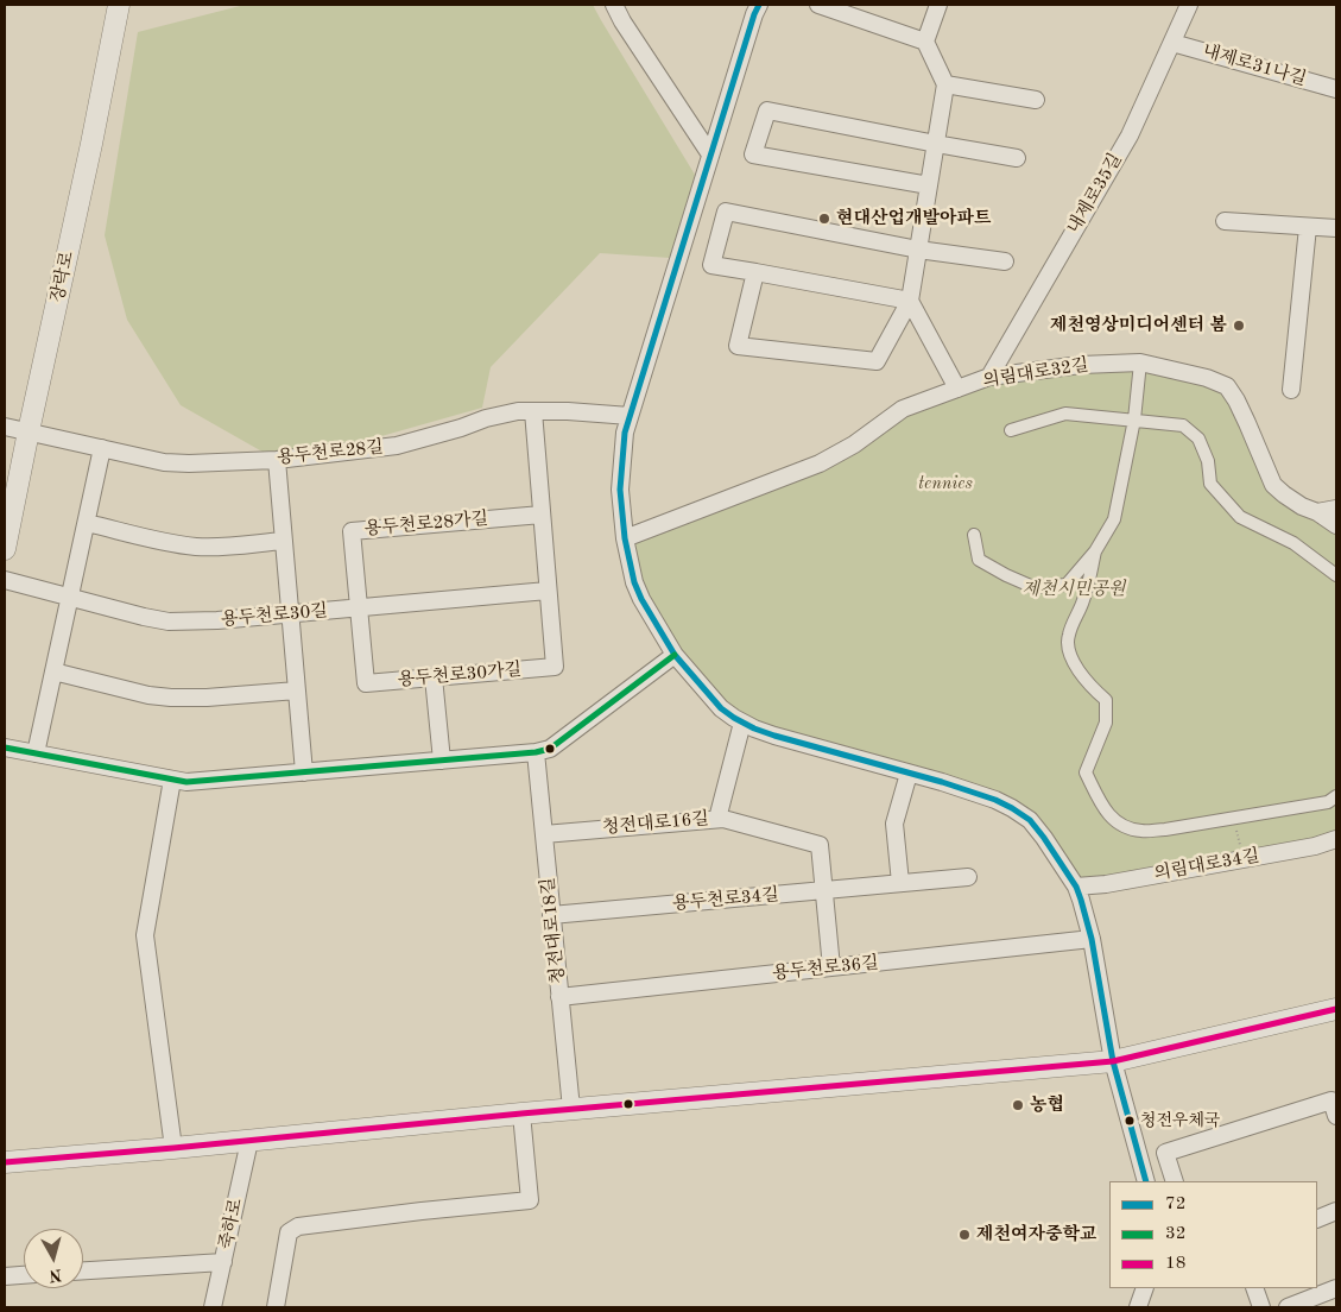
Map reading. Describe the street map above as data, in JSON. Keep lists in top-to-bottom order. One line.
{"streets":{"street":["내제로31나길","내제로35길","장락로","의림대로32길","용두천로28길","용두천로28가길","용두천로30길","용두천로30가길","청전대로16길","의림대로34길","용두천로34길","청전대로18길","용두천로36길","죽하로"]},"crossings":[["내제로31나길","내제로35길"],["내제로35길","의림대로32길"],["장락로","용두천로28길"],["용두천로28가길","용두천로30길"],["용두천로28가길","용두천로30가길"],["용두천로30길","용두천로30가길"],["청전대로16길","용두천로34길"],["청전대로16길","청전대로18길"],["청전대로16길","용두천로36길"],["용두천로34길","청전대로18길"],["청전대로18길","용두천로36길"]],"parks":["tennies","제천시민공원"],"places":["현대산업개발아파트","제천영상미디어센터 봄","농협","청전우체국","제천여자중학교"],"lines":["transit line 72","transit line 32","transit line 18"],"legend":["72","32","18"],"north":"bottom"}
